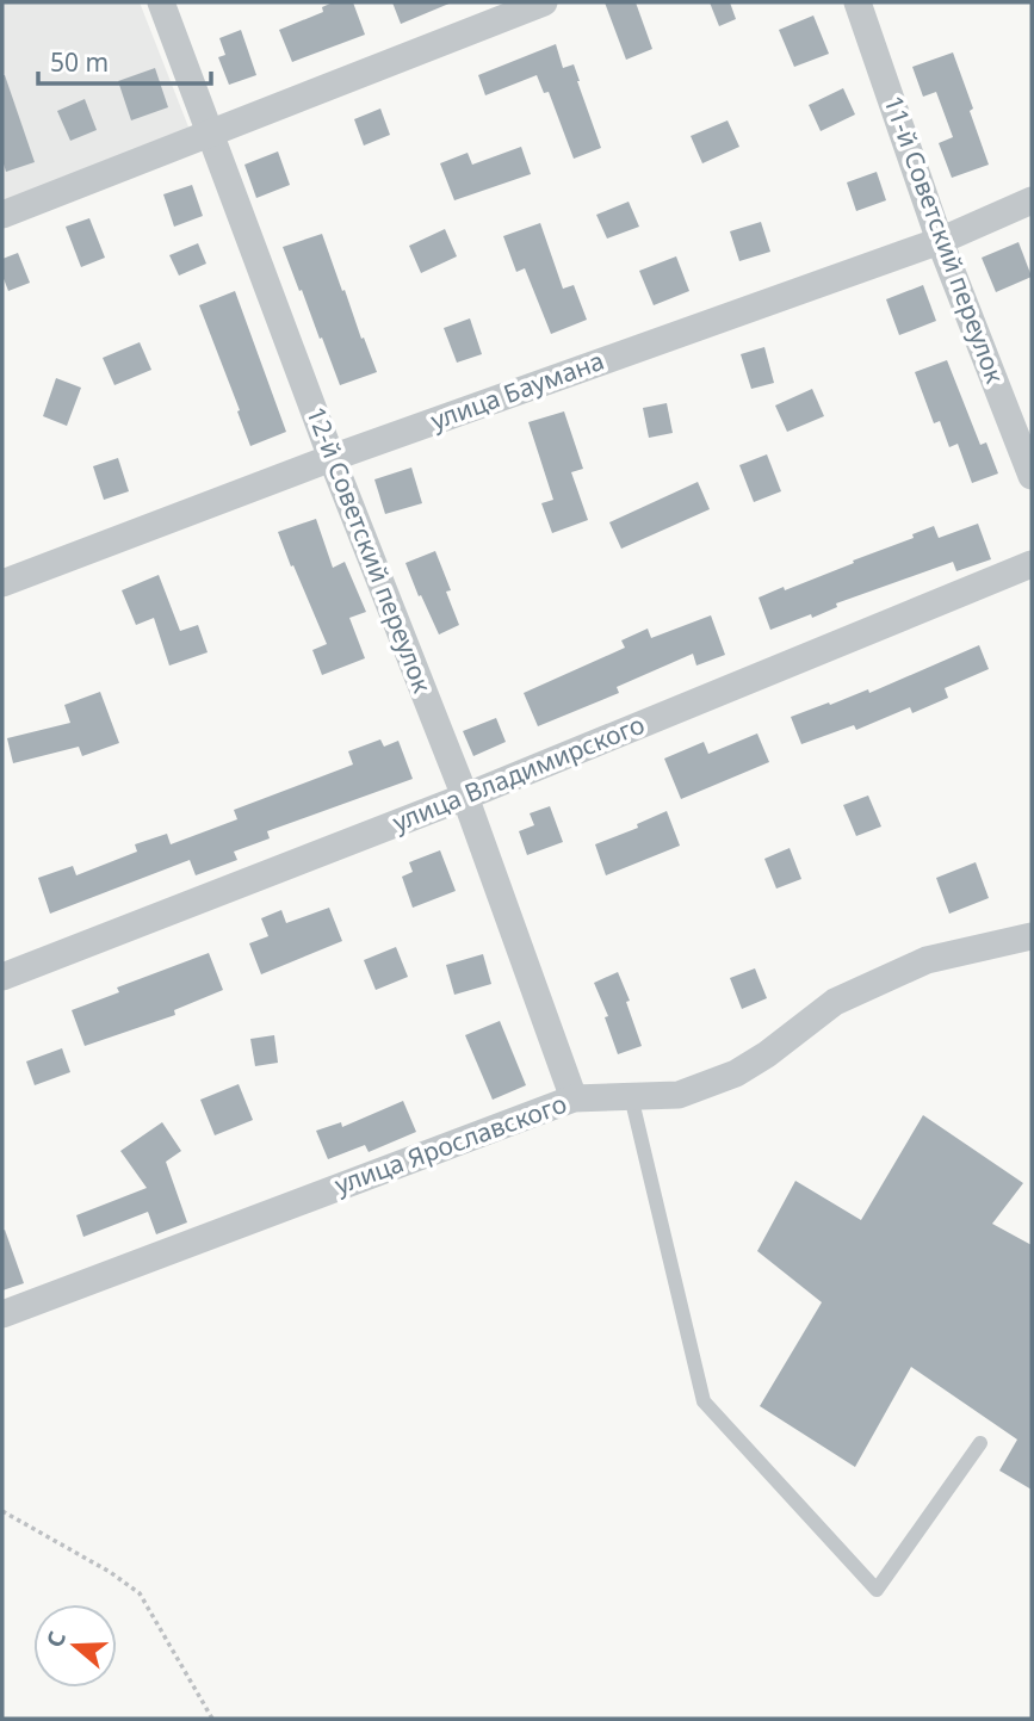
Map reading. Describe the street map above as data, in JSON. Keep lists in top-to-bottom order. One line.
{"streets":{"street":["11-й Советский переулок","улица Баумана","12-й Советский переулок","улица Владимирского","улица Ярославского"]},"crossings":[["11-й Советский переулок","улица Баумана"],["улица Баумана","12-й Советский переулок"],["12-й Советский переулок","улица Владимирского"],["12-й Советский переулок","улица Ярославского"]],"scale_bar":"50 m","north":"left"}
